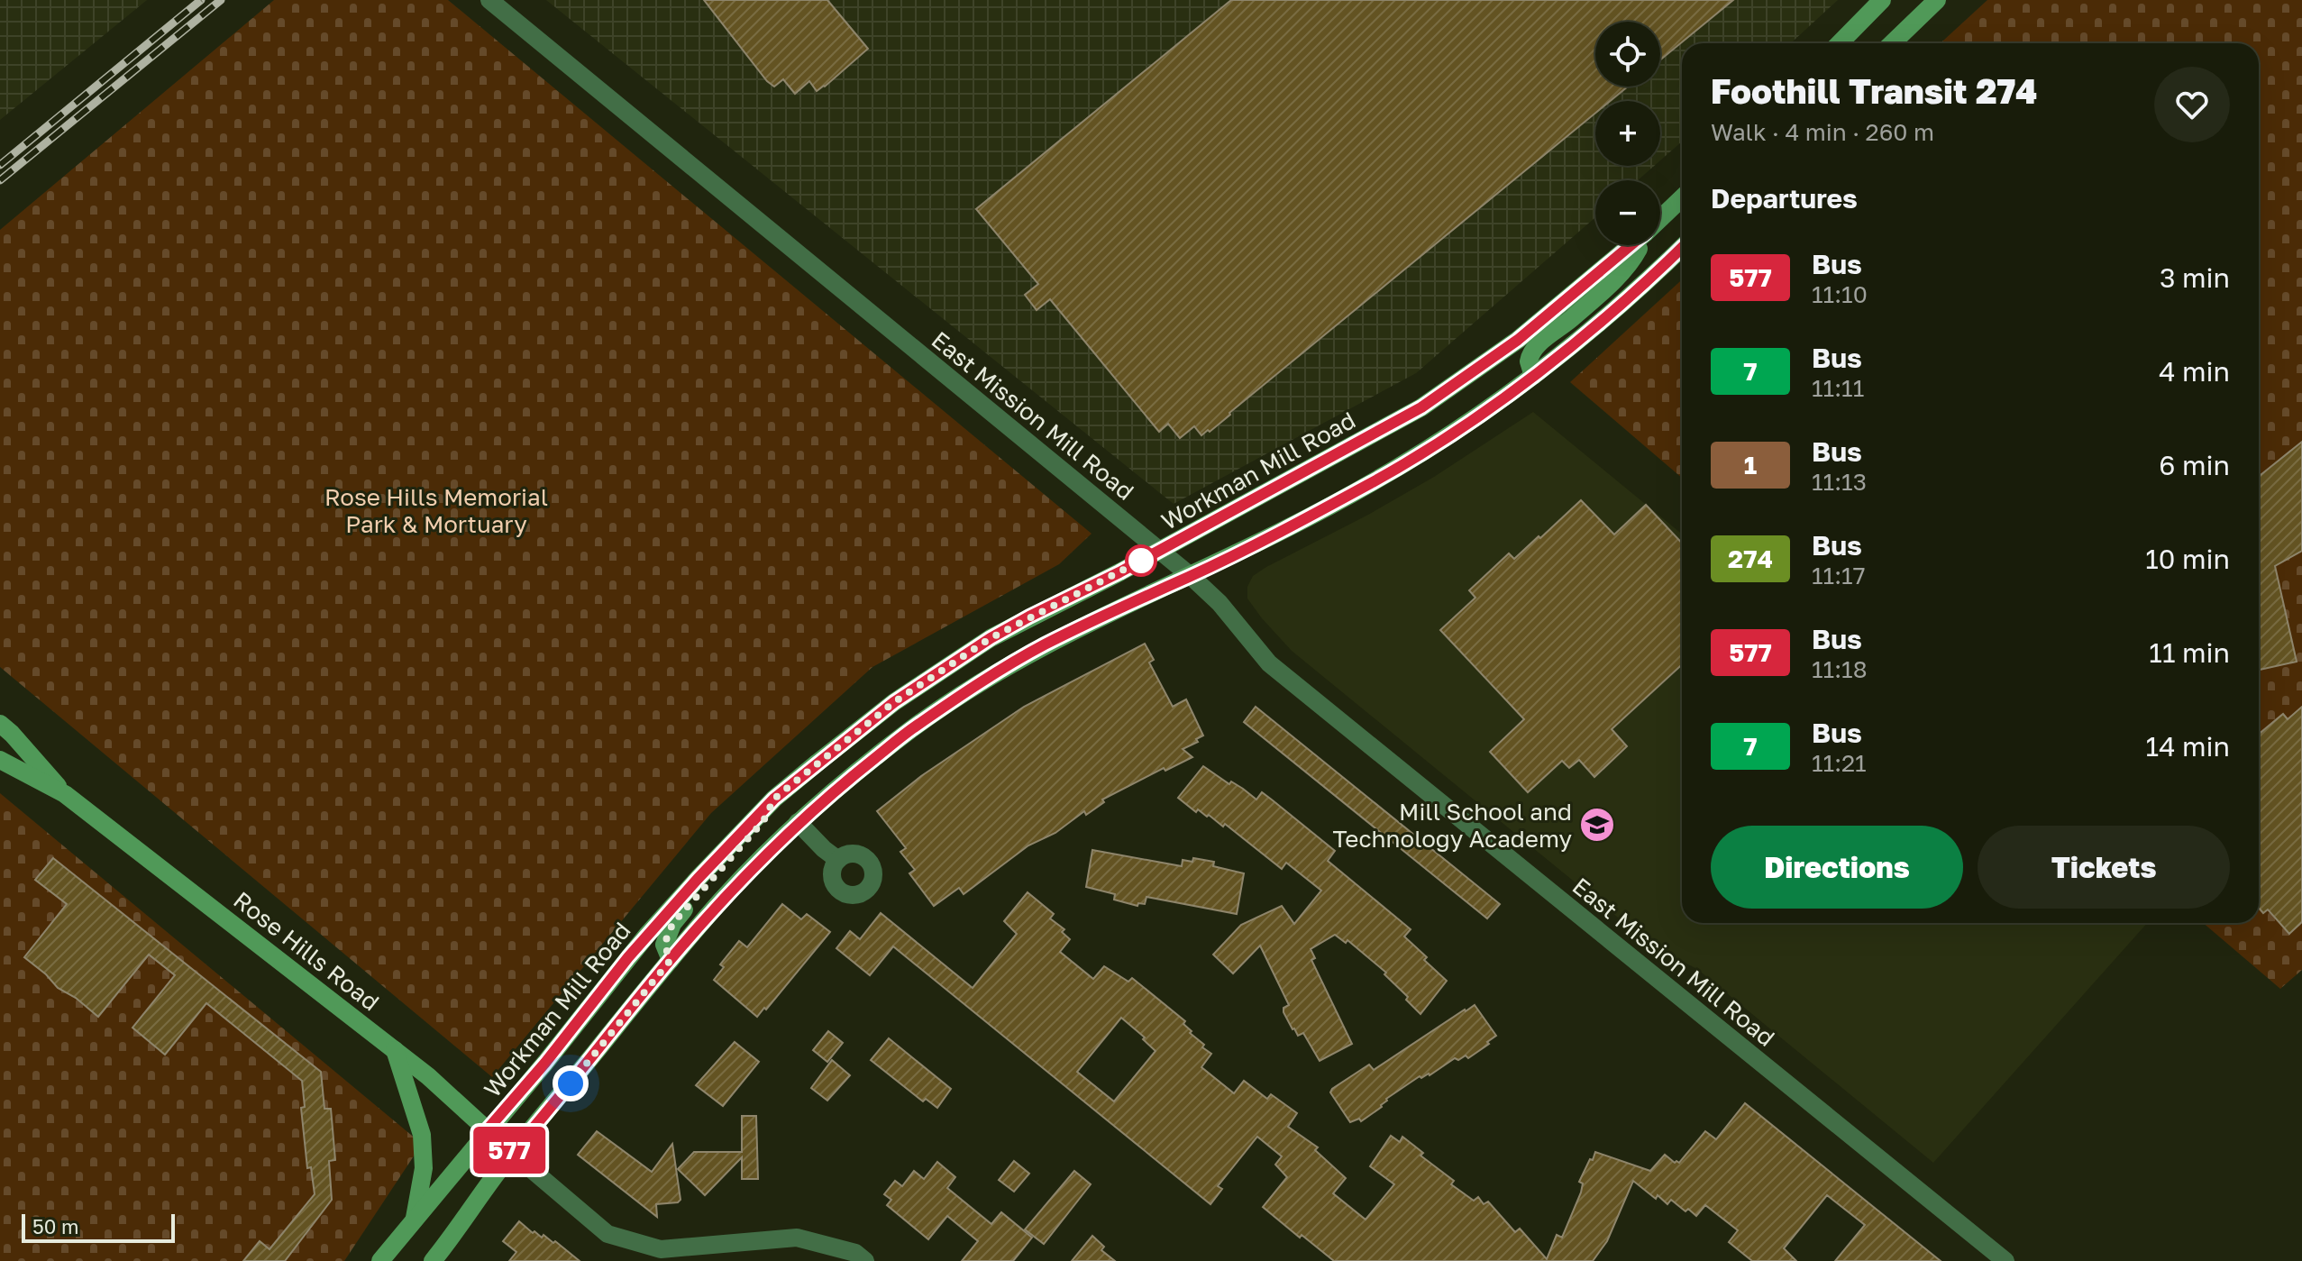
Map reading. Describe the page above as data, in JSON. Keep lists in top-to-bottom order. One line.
{"streets":{"main road":["Workman Mill Road","Rose Hills Road"],"street":["East Mission Mill Road"]},"crossings":[["East Mission Mill Road","Workman Mill Road"],["Workman Mill Road","Rose Hills Road"]],"parks":["Rose Hills Memorial Park & Mortuary"],"places":{"school or university":["Mill School and Technology Academy"]},"lines":["bus line 577"],"scale_bar":"50 m","page":{"on_map":"577","map_buttons":["+","−"],"heading":[["Foothill Transit 274","Walk · 4 min · 260 m"],"Departures"],"list":[{"mark":"577","name":"Bus","note":"11:10","value":"3 min"},{"mark":"7","name":"Bus","note":"11:11","value":"4 min"},{"mark":"1","name":"Bus","note":"11:13","value":"6 min"},{"mark":"274","name":"Bus","note":"11:17","value":"10 min"},{"mark":"577","name":"Bus","note":"11:18","value":"11 min"},{"mark":"7","name":"Bus","note":"11:21","value":"14 min"}],"buttons":["Directions","Tickets"],"scale":"50 m"}}
